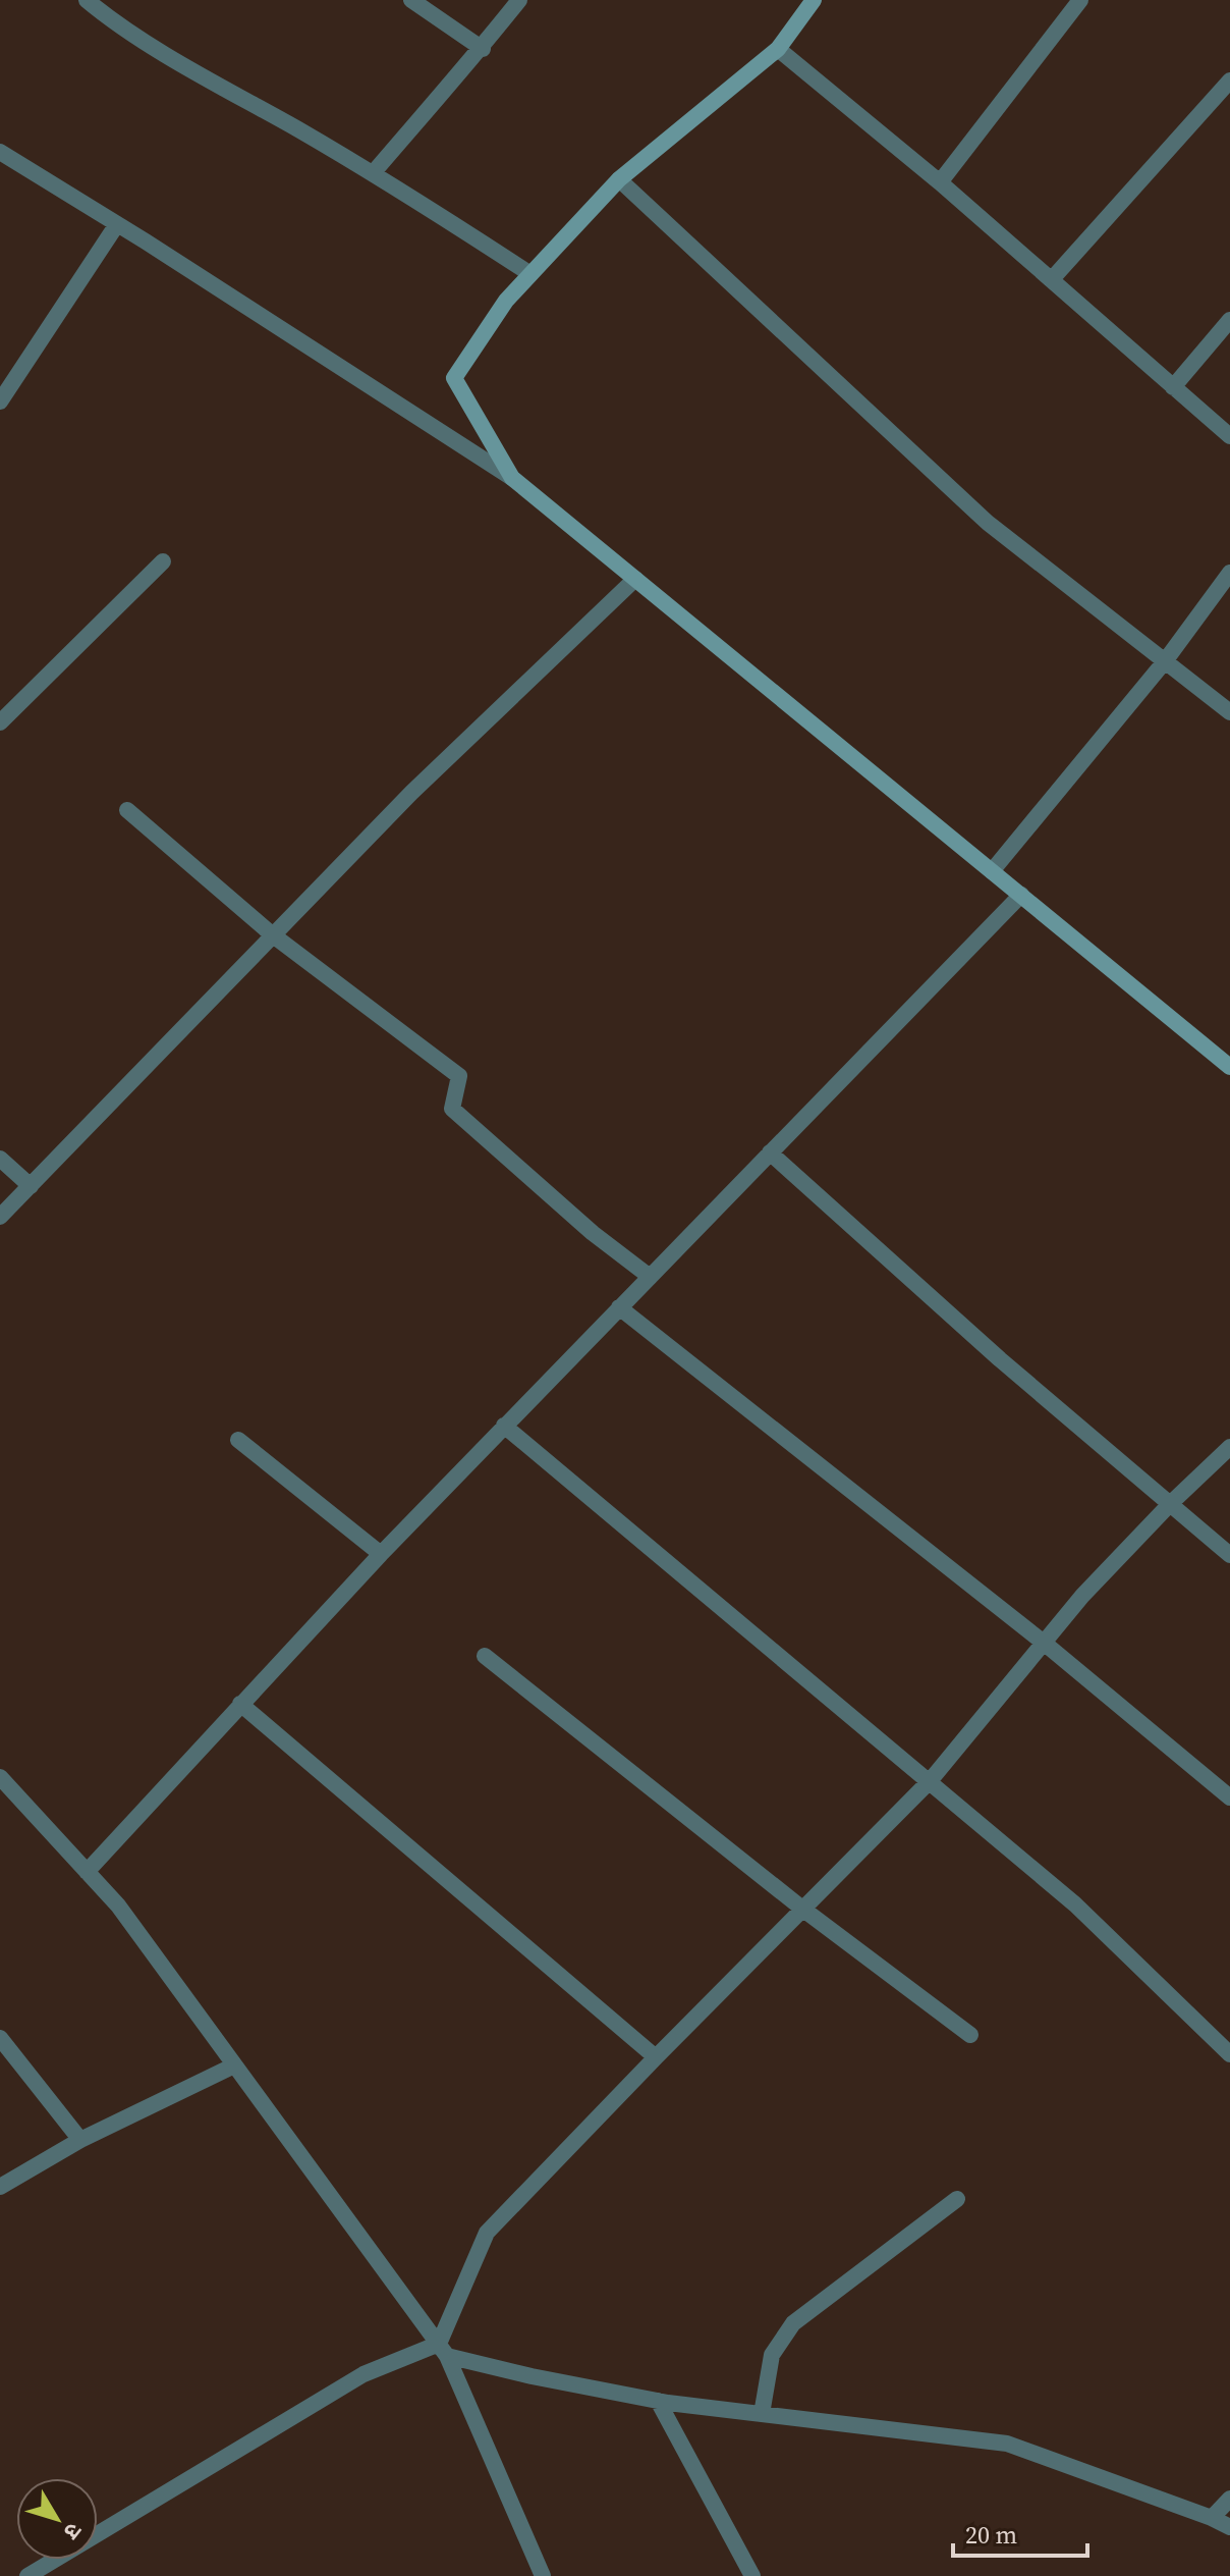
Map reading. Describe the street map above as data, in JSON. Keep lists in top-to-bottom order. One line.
{"scale_bar":"20 m","north":"bottom right"}
